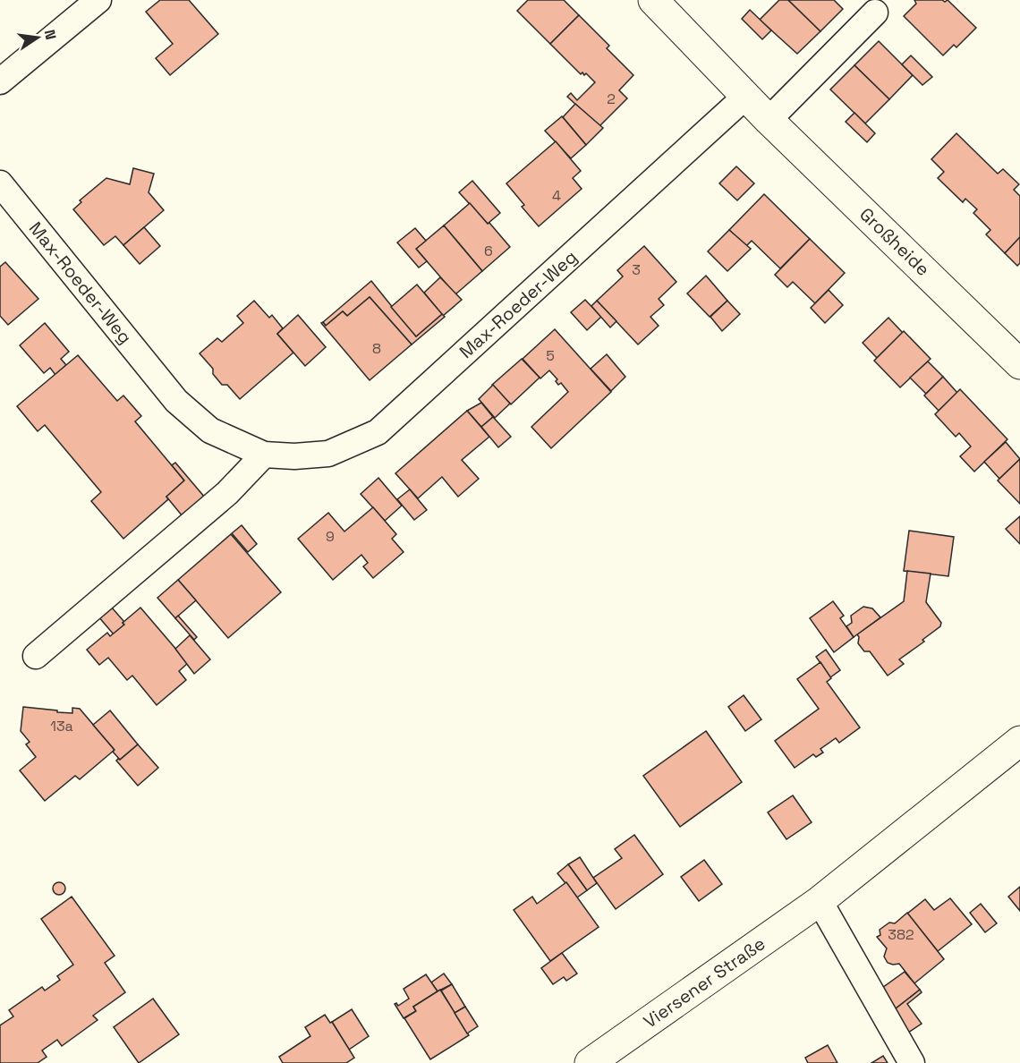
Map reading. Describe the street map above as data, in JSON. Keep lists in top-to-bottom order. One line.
{"streets":{"main road":["Großheide","Viersener Straße"],"street":["Max-Roeder-Weg"]},"crossings":[["Großheide","Max-Roeder-Weg"]],"house_numbers":["2","4","6","3","8","5","9","13a","382"],"north":"right"}
